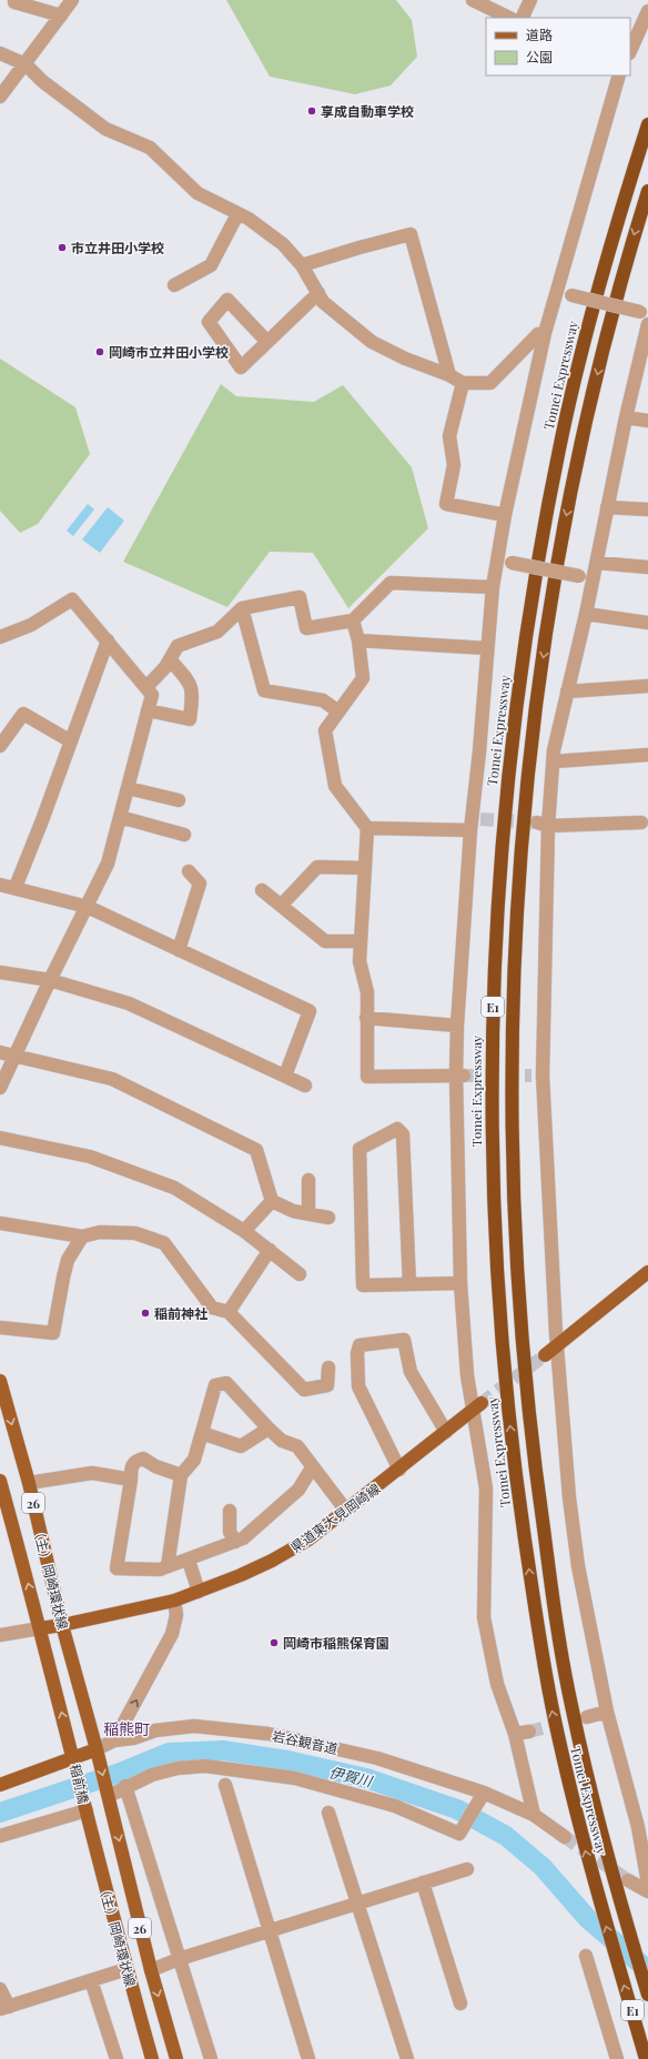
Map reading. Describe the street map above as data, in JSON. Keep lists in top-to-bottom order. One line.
{"streets":{"highway":["Tomei Expressway","E1"],"main road":["26","県道東大見岡崎線","（主）岡崎環状線","稲前橋"],"street":["岩谷観音道"]},"crossings":[["県道東大見岡崎線","（主）岡崎環状線"],["（主）岡崎環状線","岩谷観音道"],["（主）岡崎環状線","稲前橋"],["岩谷観音道","稲前橋"]],"districts":["稲熊町"],"water":["伊賀川"],"places":["享成自動車学校","市立井田小学校","岡崎市立井田小学校","稲前神社","岡崎市稲熊保育園"],"legend":["道路","公園"]}
